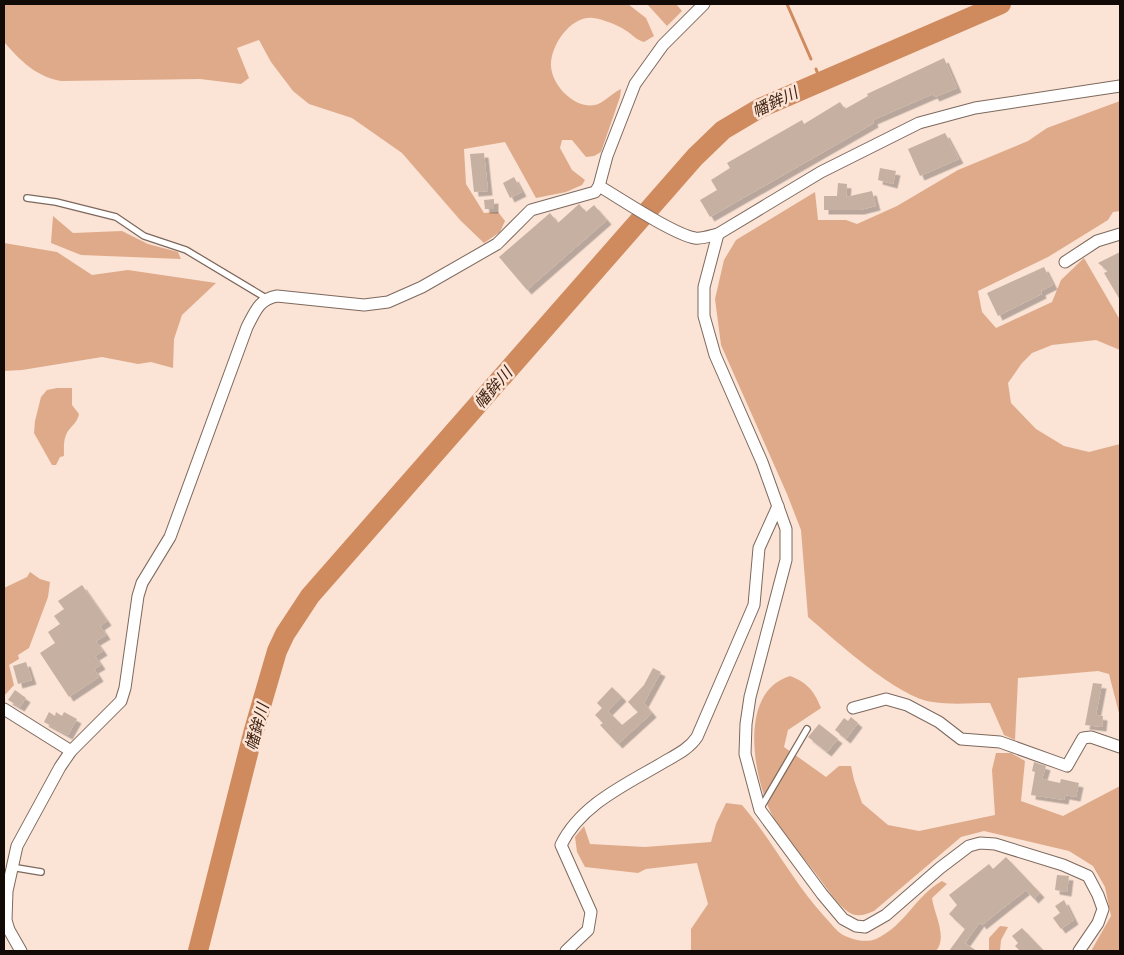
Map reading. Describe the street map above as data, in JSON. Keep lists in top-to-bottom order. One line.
{"water":["幡鉾川"]}
